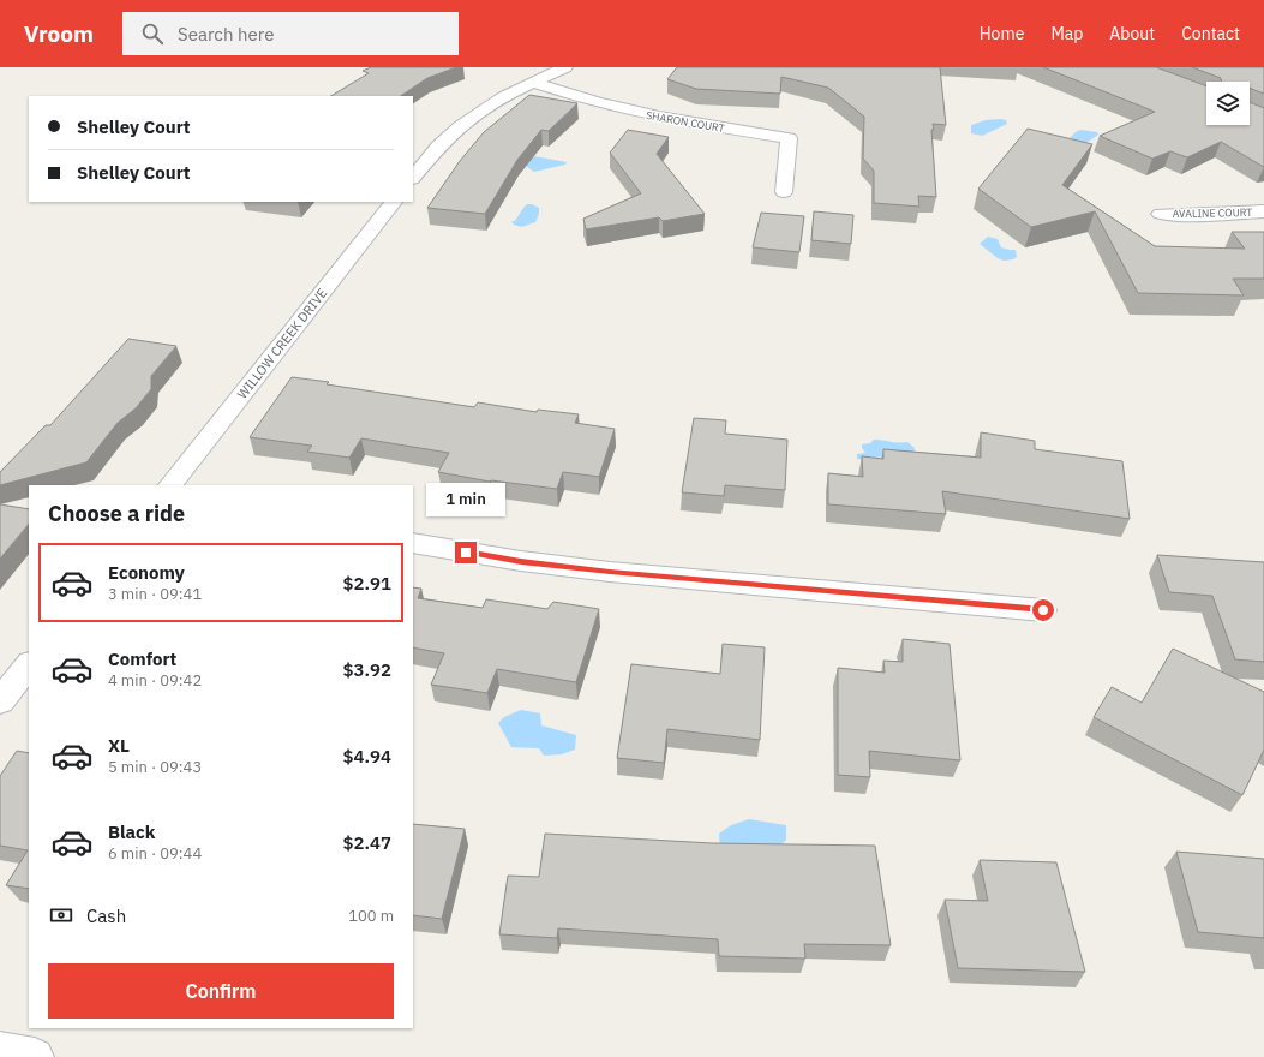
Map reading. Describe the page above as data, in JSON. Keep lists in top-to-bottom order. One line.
{"streets":{"street":["SHARON COURT","AVALINE COURT","WILLOW CREEK DRIVE"]},"page":{"header":"Vroom","search":"Search here","nav":["Home","Map","About","Contact"],"banner":["Shelley Court","Shelley Court"],"bubble":"1 min","heading":"Choose a ride","list":[{"name":"Economy","note":"3 min · 09:41","value":"$2.91"},{"name":"Comfort","note":"4 min · 09:42","value":"$3.92"},{"name":"XL","note":"5 min · 09:43","value":"$4.94"},{"name":"Black","note":"6 min · 09:44","value":"$2.47"}],"pay":["Cash","100 m"],"buttons":"Confirm"}}
